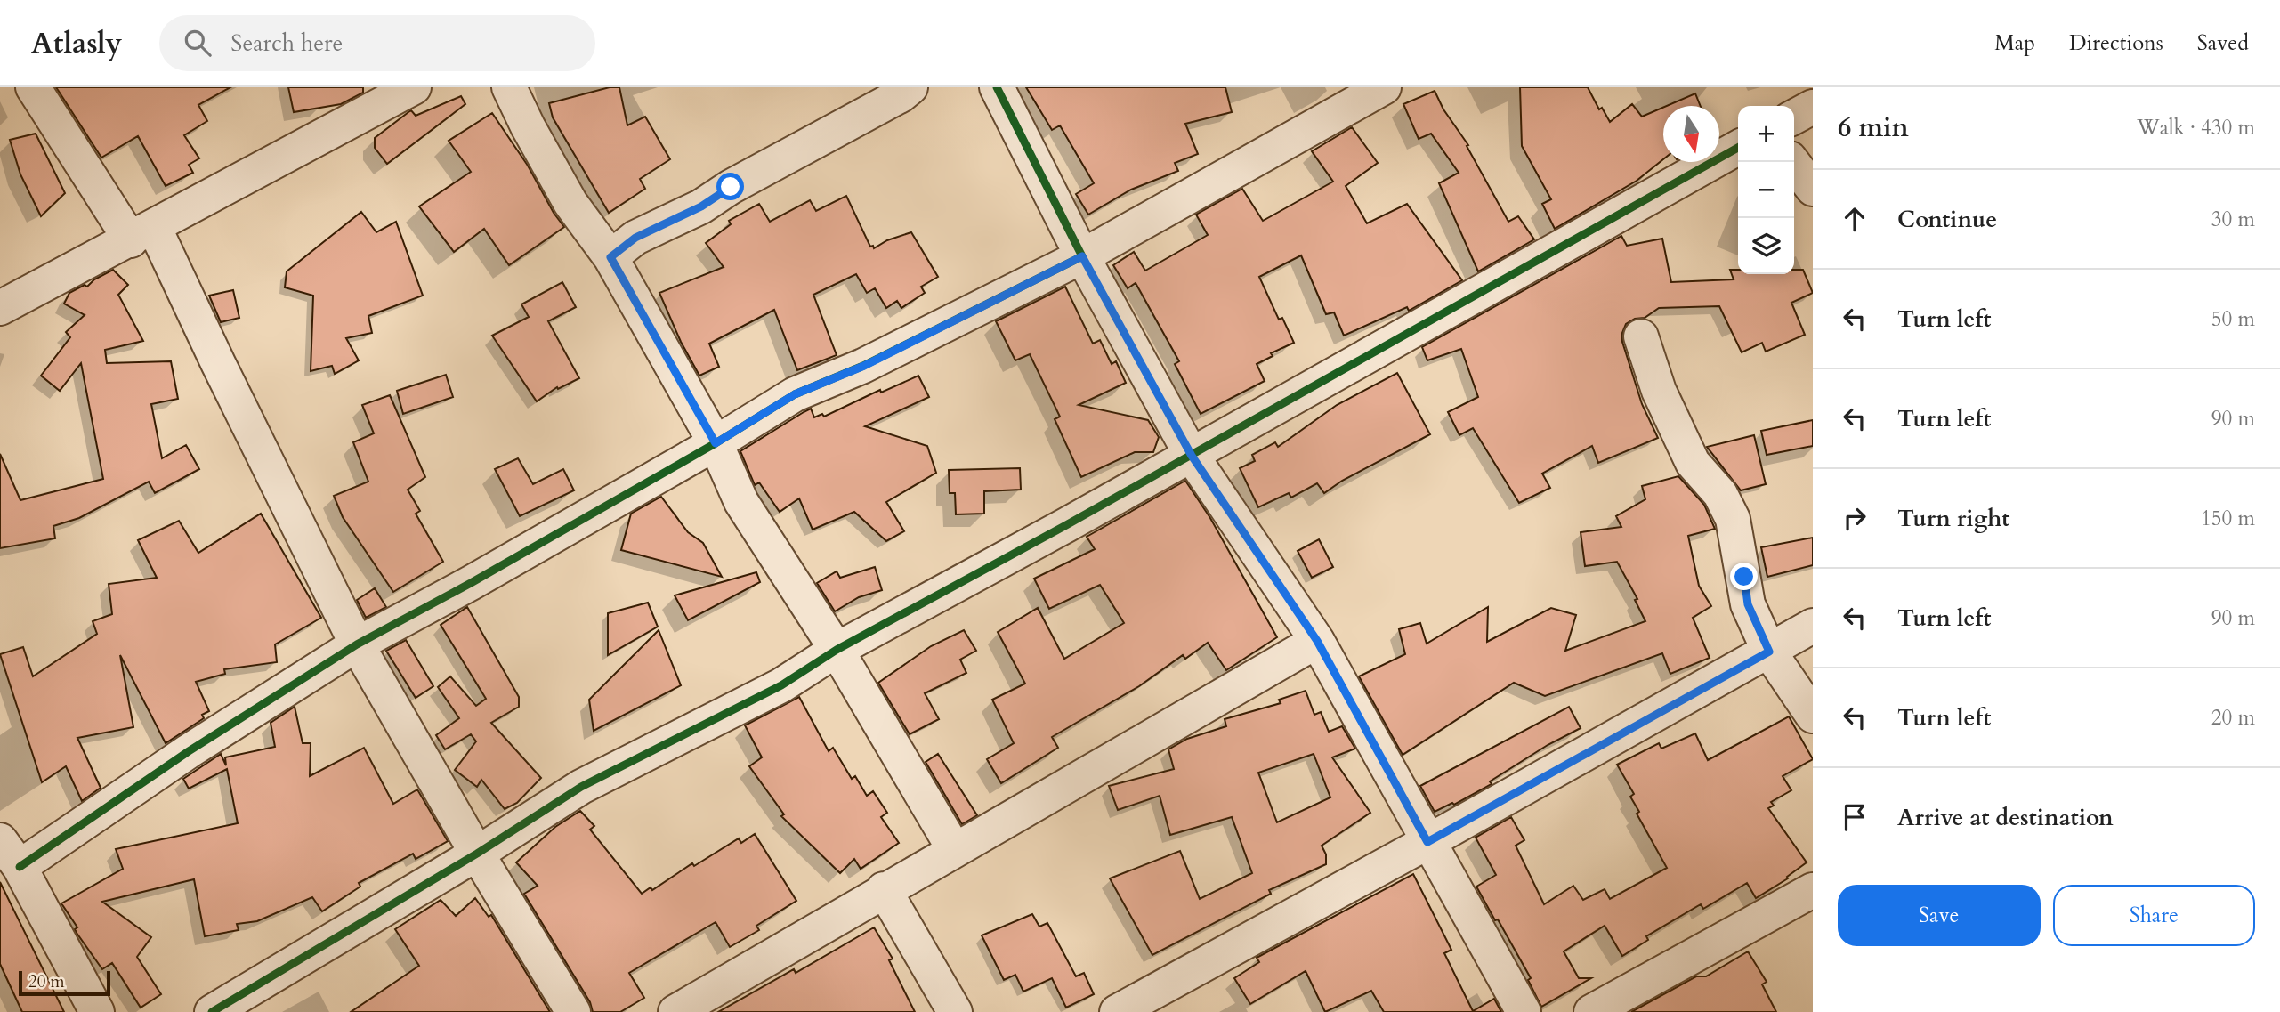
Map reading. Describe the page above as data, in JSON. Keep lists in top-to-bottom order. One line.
{"scale_bar":"20 m","north":"bottom","page":{"header":"Atlasly","search":"Search here","nav":["Map","Directions","Saved"],"heading":["6 min","Walk · 430 m"],"map_buttons":["+","−"],"list":[["Continue","30 m"],["Turn left","50 m"],["Turn left","90 m"],["Turn right","150 m"],["Turn left","90 m"],["Turn left","20 m"],"Arrive at destination"],"buttons":["Save","Share"],"scale":"20 m"}}
